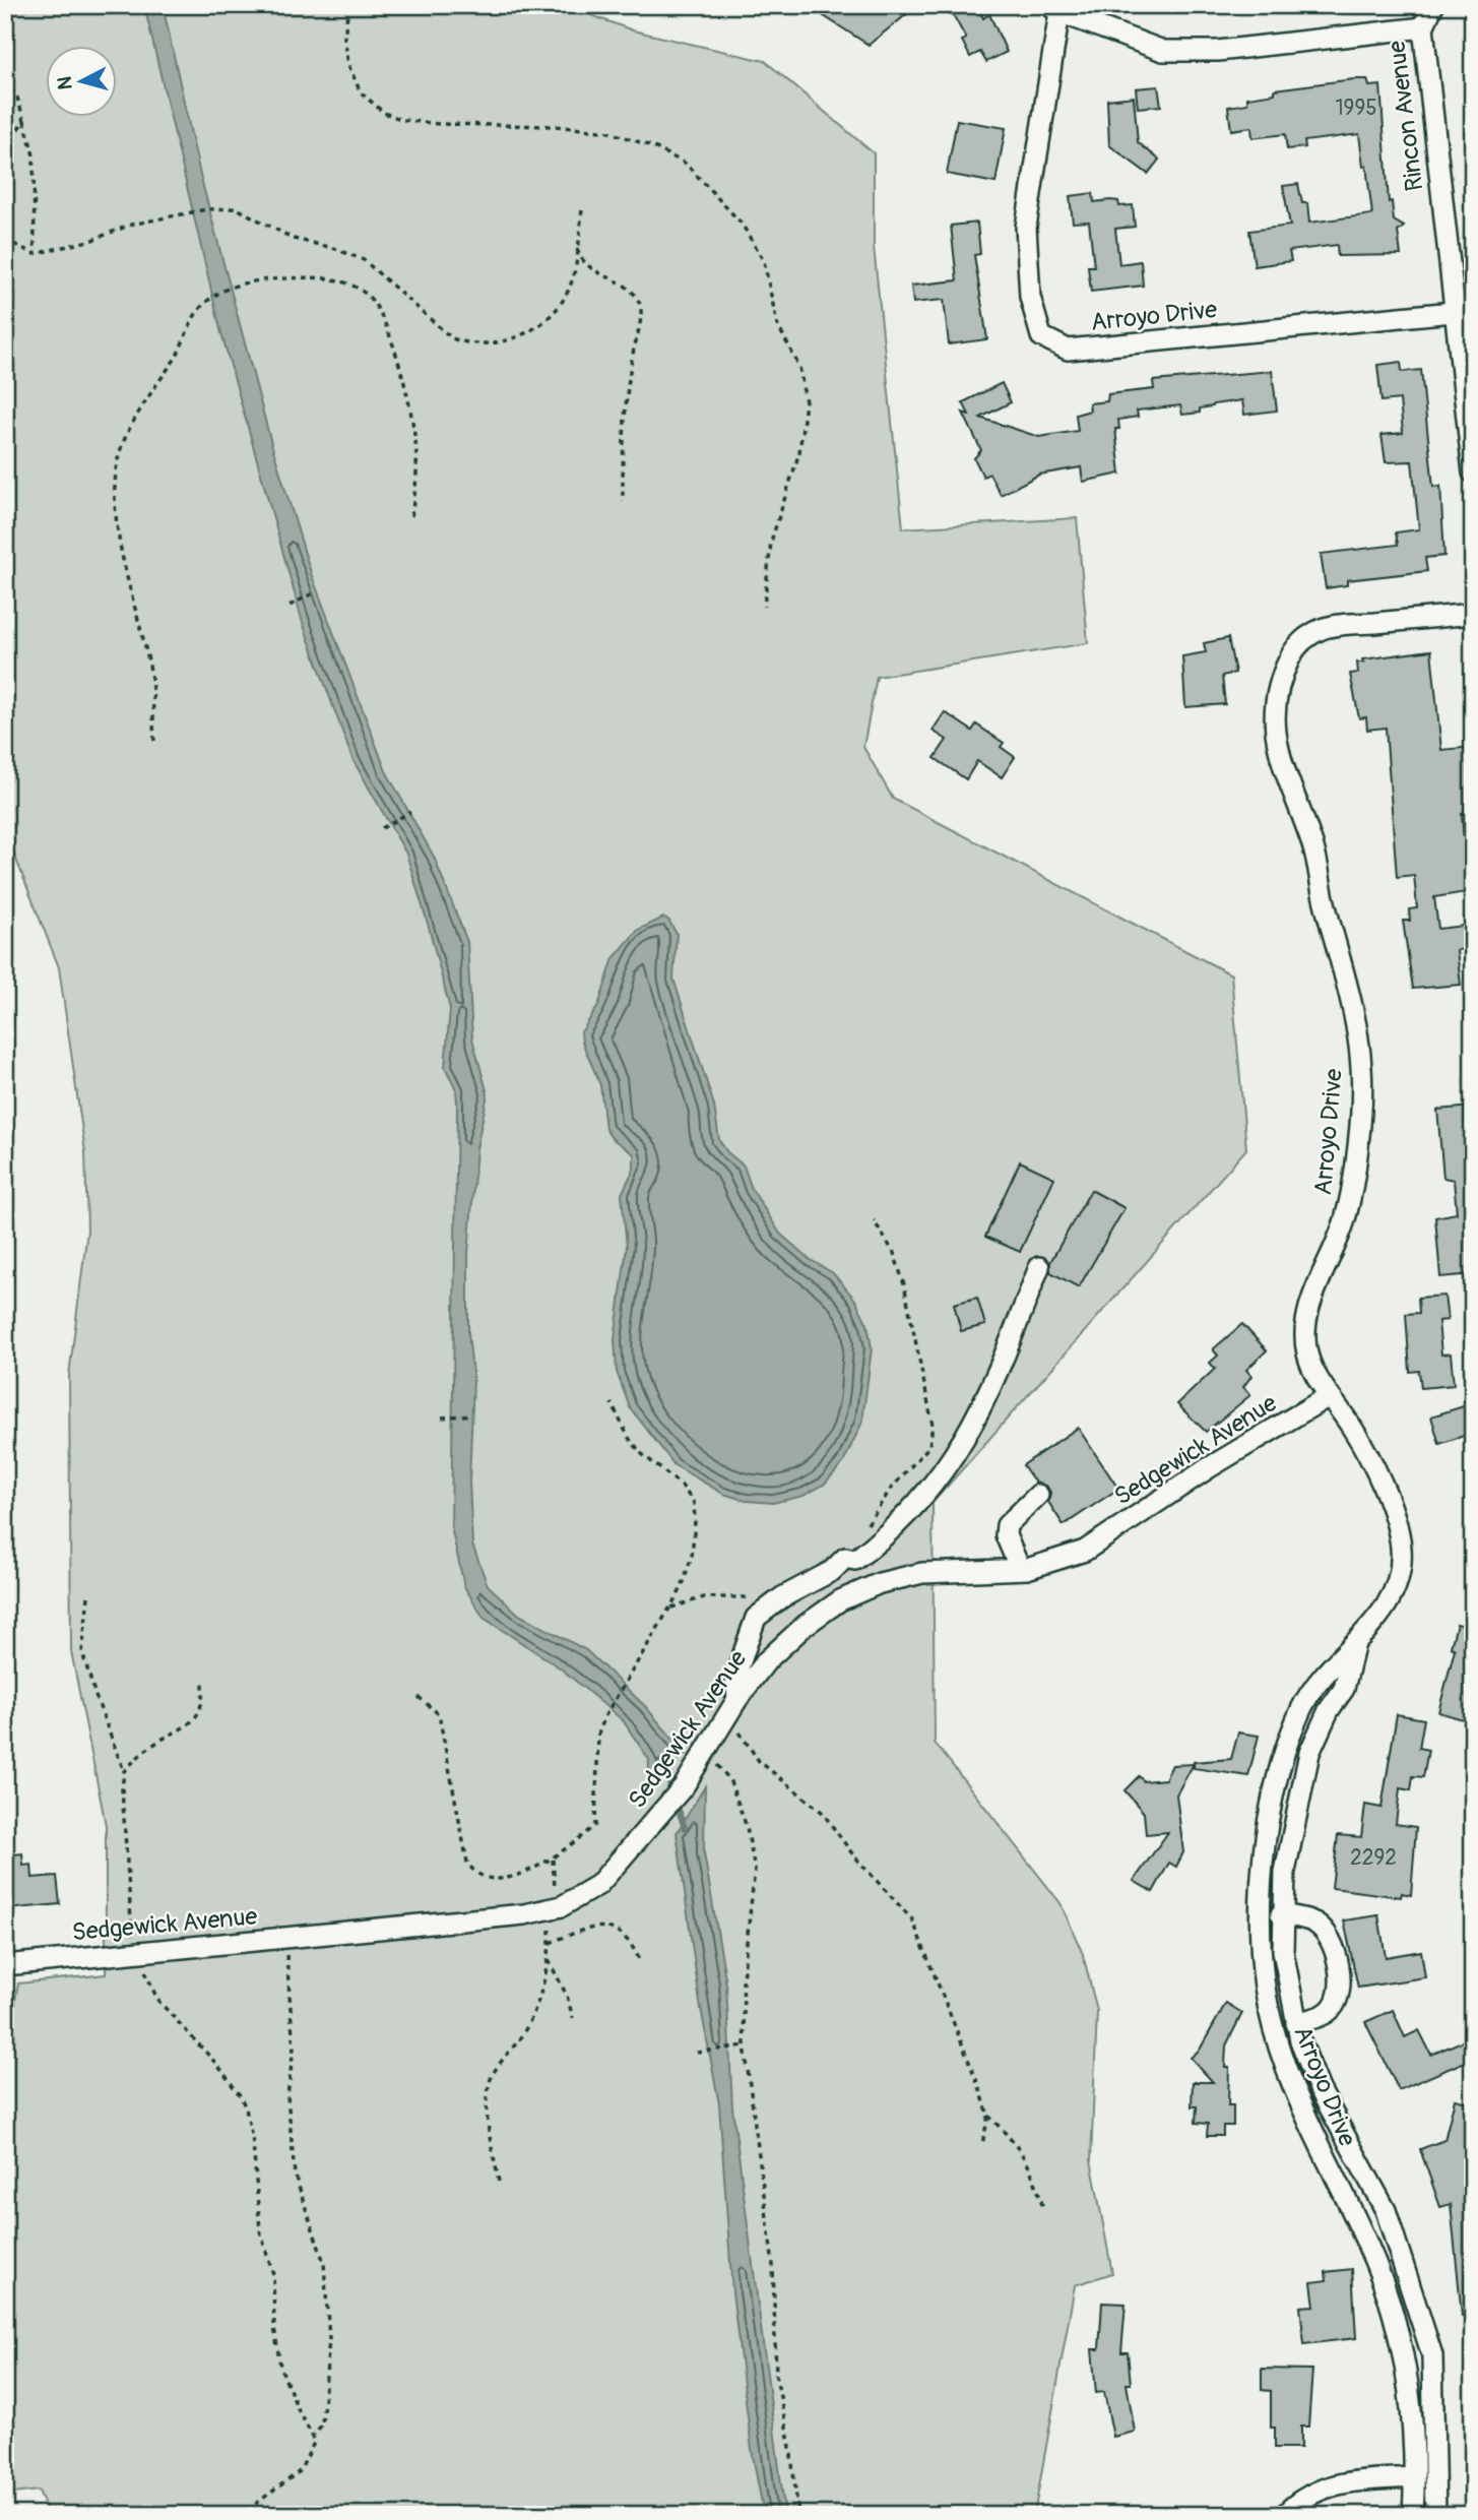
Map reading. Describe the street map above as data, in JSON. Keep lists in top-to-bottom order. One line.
{"streets":{"street":["Rincon Avenue","Arroyo Drive","Sedgewick Avenue"]},"crossings":[["Rincon Avenue","Arroyo Drive"],["Arroyo Drive","Sedgewick Avenue"]],"house_numbers":["1995","2292"],"north":"left"}
